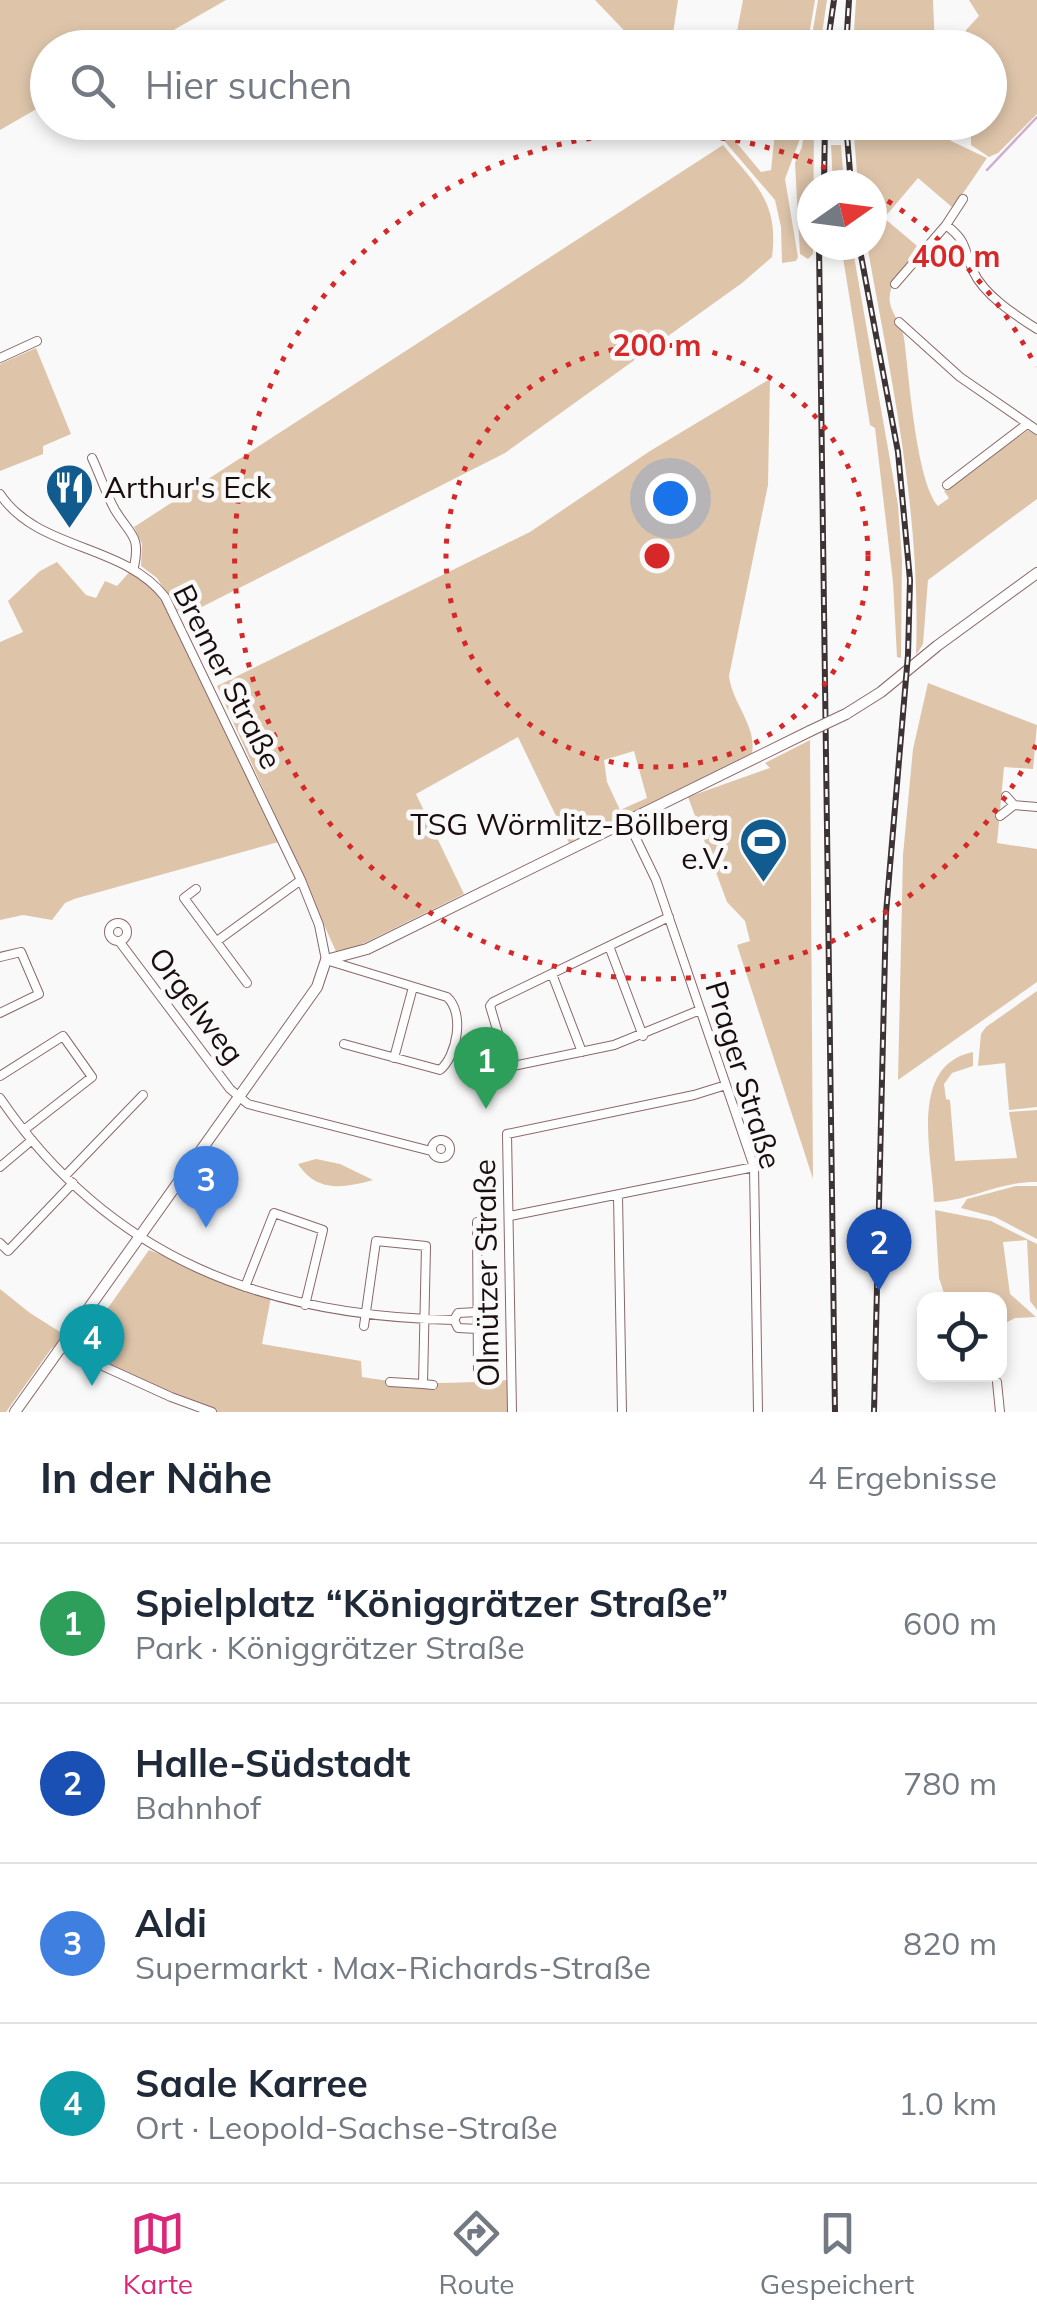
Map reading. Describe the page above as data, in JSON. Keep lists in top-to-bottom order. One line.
{"streets":{"street":["Bremer Straße","Orgelweg","Prager Straße","Olmützer Straße"]},"crossings":[["Prager Straße","Olmützer Straße"]],"places":{"restaurant":["Arthur's Eck"],"sports":["TSG Wörmlitz-Böllberg e.V."]},"north":"right","page":{"search":"Hier suchen","pins":["1","3","2","4"],"heading":["In der Nähe","4 Ergebnisse"],"list":[{"mark":"1","name":"Spielplatz “Königgrätzer Straße”","note":"Park · Königgrätzer Straße","value":"600 m"},{"mark":"2","name":"Halle-Südstadt","note":"Bahnhof","value":"780 m"},{"mark":"3","name":"Aldi","note":"Supermarkt · Max-Richards-Straße","value":"820 m"},{"mark":"4","name":"Saale Karree","note":"Ort · Leopold-Sachse-Straße","value":"1.0 km"}],"nav":["Karte","Route","Gespeichert"]},"rings":["400 m","200 m"]}
